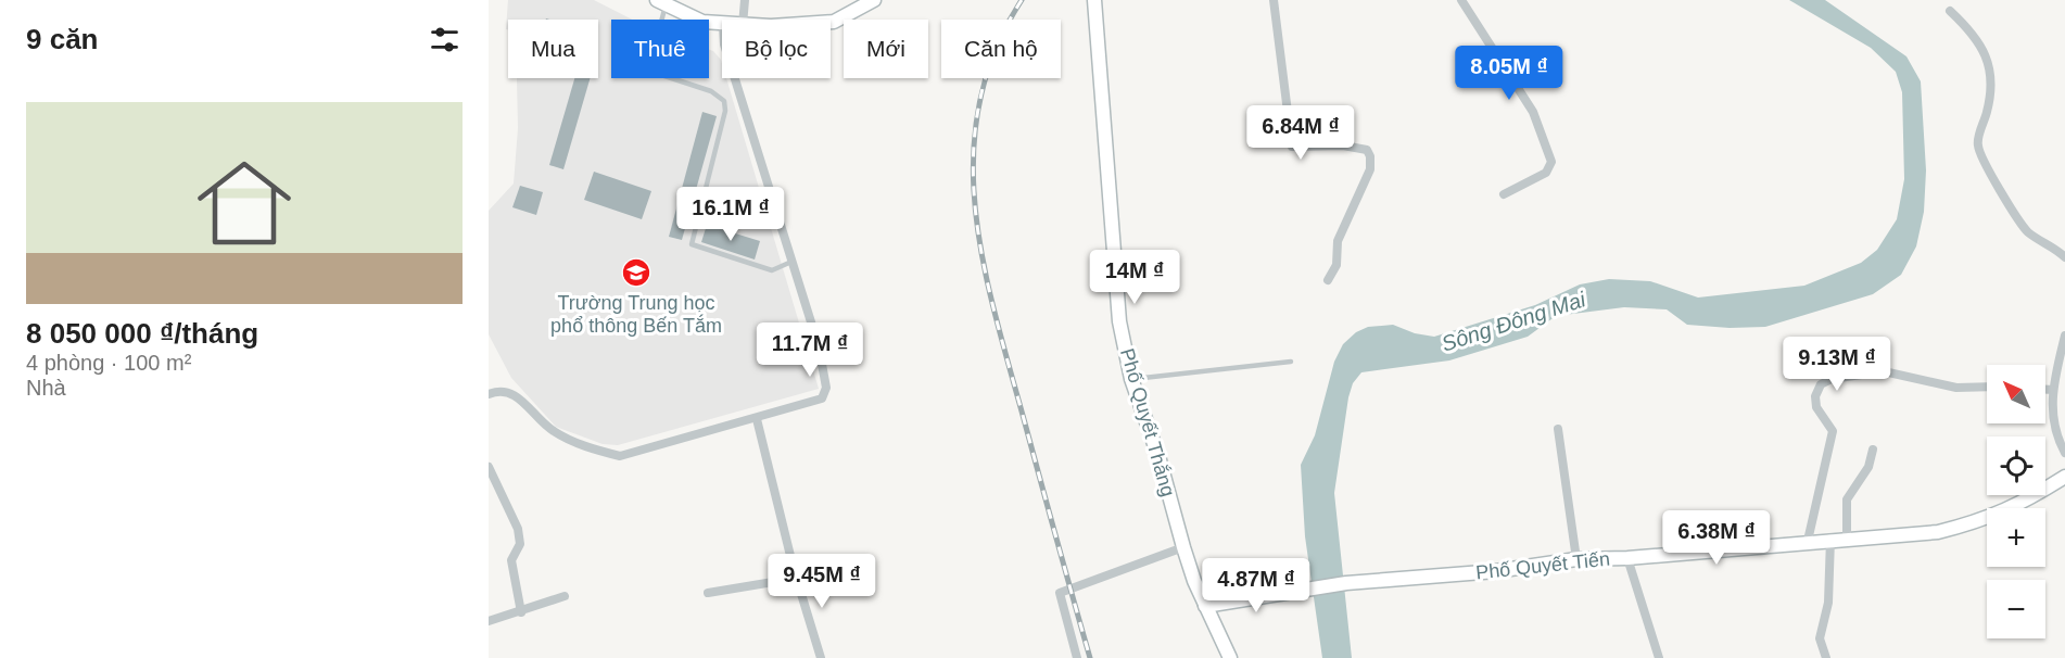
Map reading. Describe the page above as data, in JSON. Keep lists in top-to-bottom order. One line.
{"streets":{"street":["Phố Quyết Thắng","Phố Quyết Tiến"]},"crossings":[["Phố Quyết Thắng","Phố Quyết Tiến"]],"water":["Sông Đông Mai"],"places":{"school or university":["Trường Trung học phổ thông Bến Tắm"]},"north":"top left","page":{"heading":"9 căn","chip":["Mua","Thuê","Bộ lọc","Mới","Căn hộ"],"price":["8.05M ₫","6.84M ₫","16.1M ₫","14M ₫","11.7M ₫","9.13M ₫","6.38M ₫","9.45M ₫","4.87M ₫"],"list":[{"name":"8 050 000 ₫/tháng","note":"4 phòng · 100 m² · Nhà"}],"map_buttons":["+","−"]}}
